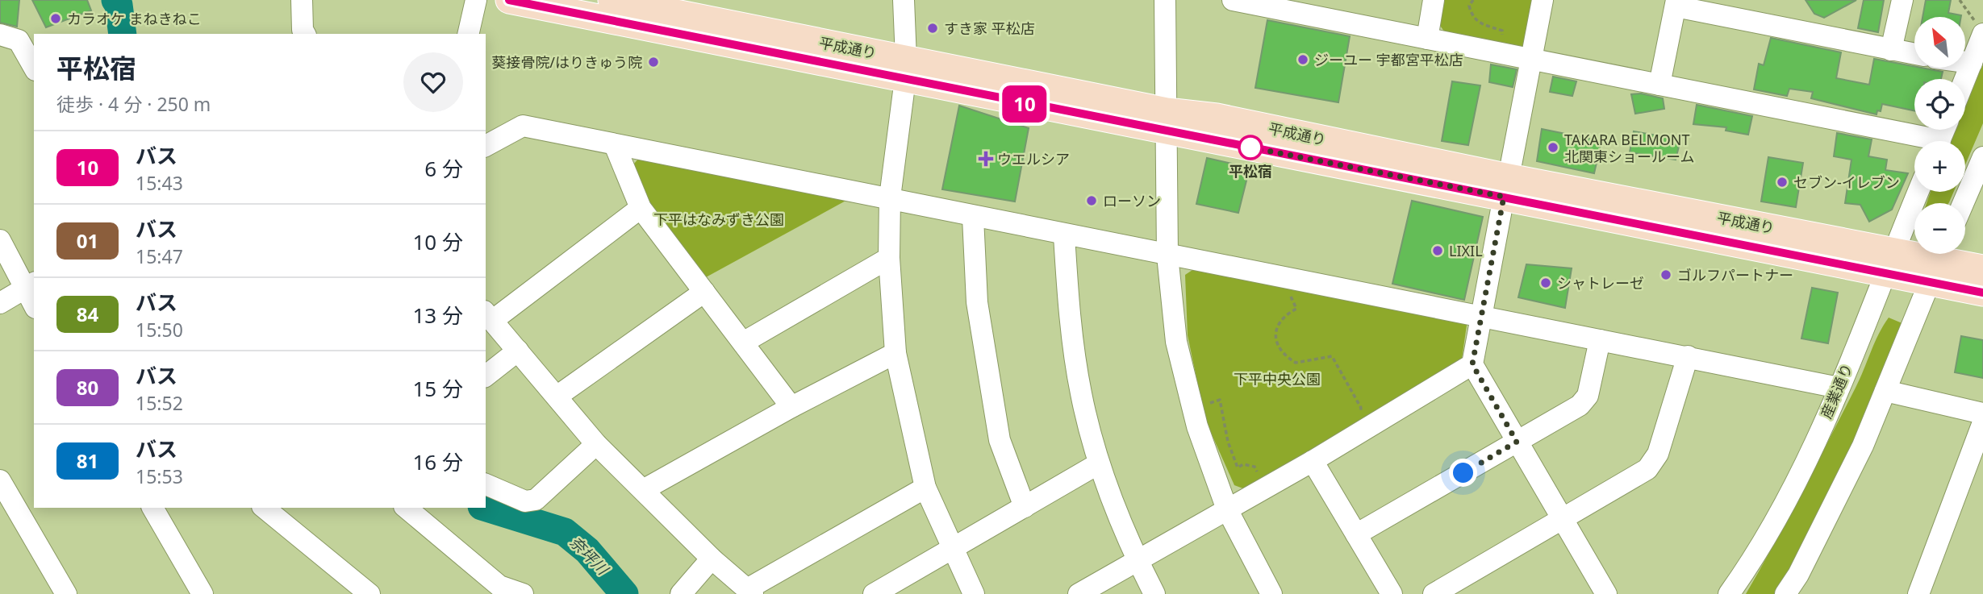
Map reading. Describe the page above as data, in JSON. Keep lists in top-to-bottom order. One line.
{"streets":{"main road":["平成通り"],"street":["産業通り"]},"crossings":[["平成通り","産業通り"]],"water":["奈坪川"],"parks":["下平はなみずき公園","下平中央公園"],"places":{"other":["カラオケ まねきねこ","すき家 平松店","ジーユー 宇都宮平松店","葵接骨院/はりきゅう院","平松宿","TAKARA BELMONT 北関東ショールーム","セブン-イレブン","ローソン","LIXIL","ゴルフパートナー","シャトレーゼ"],"health":["ウエルシア"]},"lines":["bus line 10"],"north":"top left","page":{"on_map":"10","map_buttons":["+","−"],"heading":["平松宿","徒歩 · 4 分 · 250 m"],"list":[{"mark":"10","name":"バス","note":"15:43","value":"6 分"},{"mark":"01","name":"バス","note":"15:47","value":"10 分"},{"mark":"84","name":"バス","note":"15:50","value":"13 分"},{"mark":"80","name":"バス","note":"15:52","value":"15 分"},{"mark":"81","name":"バス","note":"15:53","value":"16 分"}]}}
